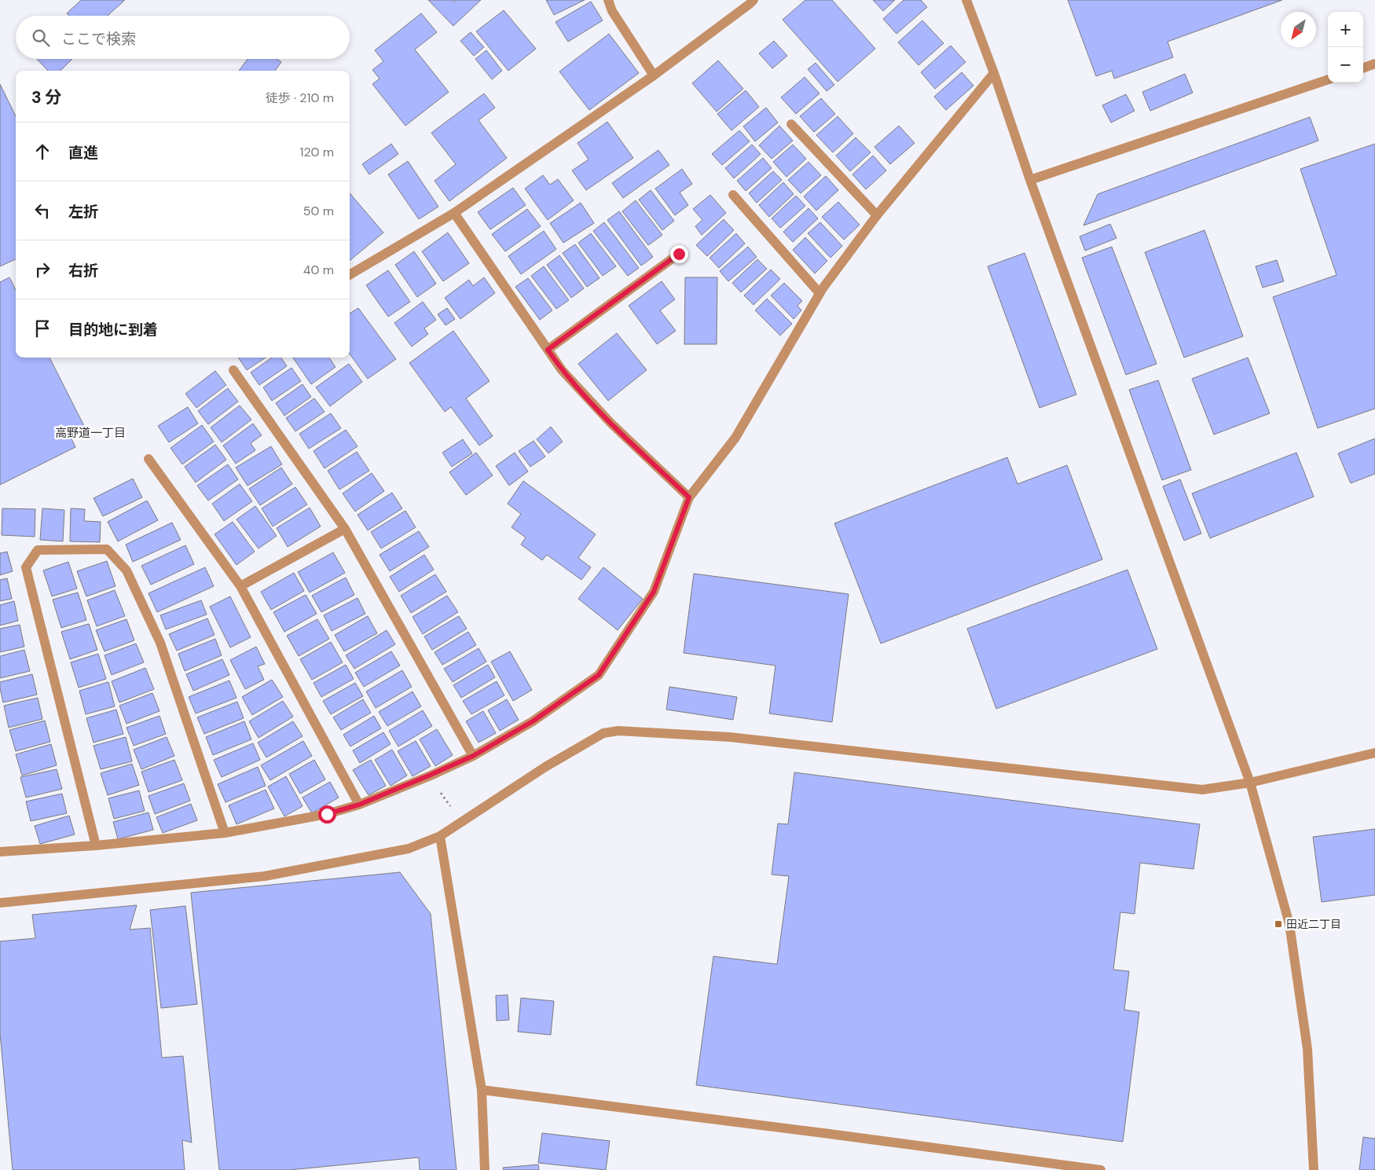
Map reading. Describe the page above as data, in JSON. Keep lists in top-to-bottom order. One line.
{"districts":["高野道一丁目"],"places":{"transit":["田近二丁目"]},"north":"bottom left","page":{"map_buttons":["+","−"],"search":"ここで検索","heading":["3 分","徒歩 · 210 m"],"list":[["直進","120 m"],["左折","50 m"],["右折","40 m"],"目的地に到着"]}}
